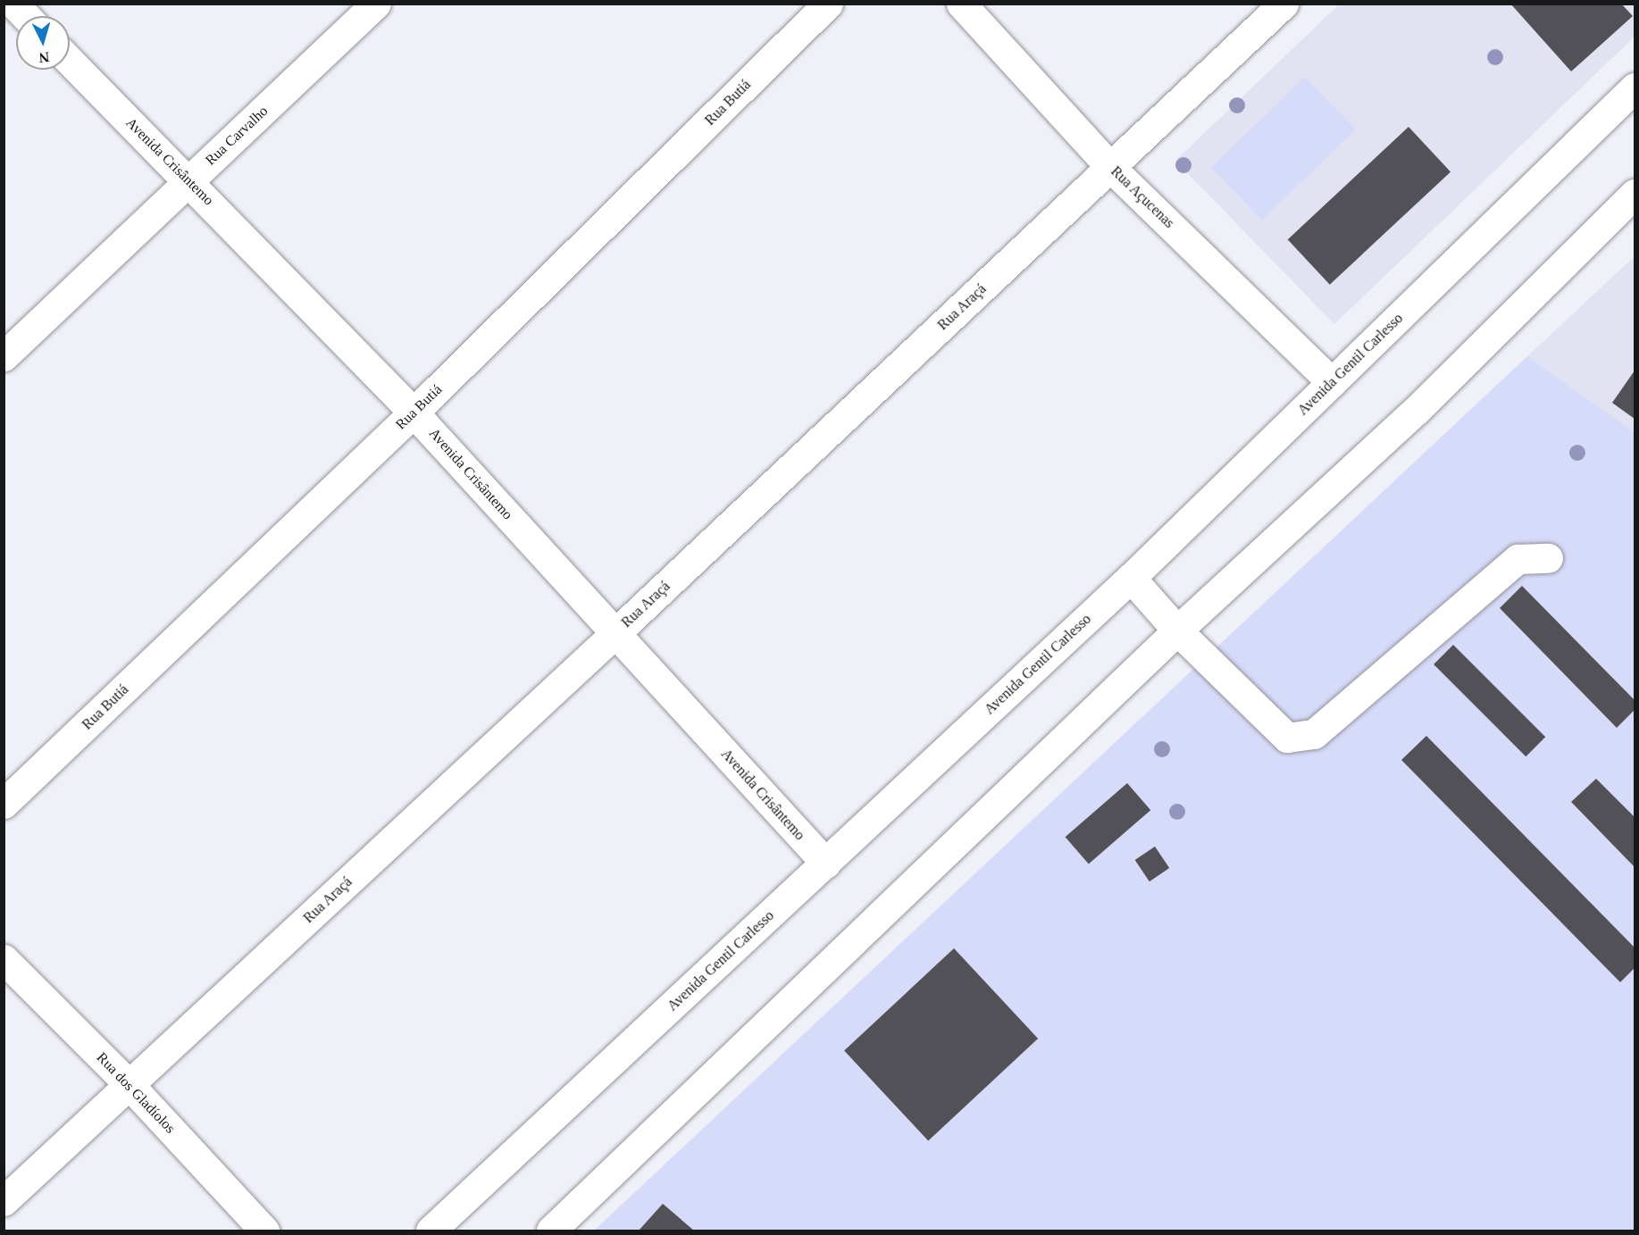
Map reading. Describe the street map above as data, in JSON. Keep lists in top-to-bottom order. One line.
{"streets":{"street":["Rua Butiá","Rua Carvalho","Avenida Crisântemo","Rua Açucenas","Rua Araçá","Avenida Gentil Carlesso","Rua dos Gladíolos"]},"crossings":[["Rua Butiá","Avenida Crisântemo"],["Rua Carvalho","Avenida Crisântemo"],["Avenida Crisântemo","Rua Araçá"],["Avenida Crisântemo","Avenida Gentil Carlesso"],["Rua Açucenas","Rua Araçá"],["Rua Açucenas","Avenida Gentil Carlesso"],["Rua Araçá","Rua dos Gladíolos"]],"north":"bottom"}
